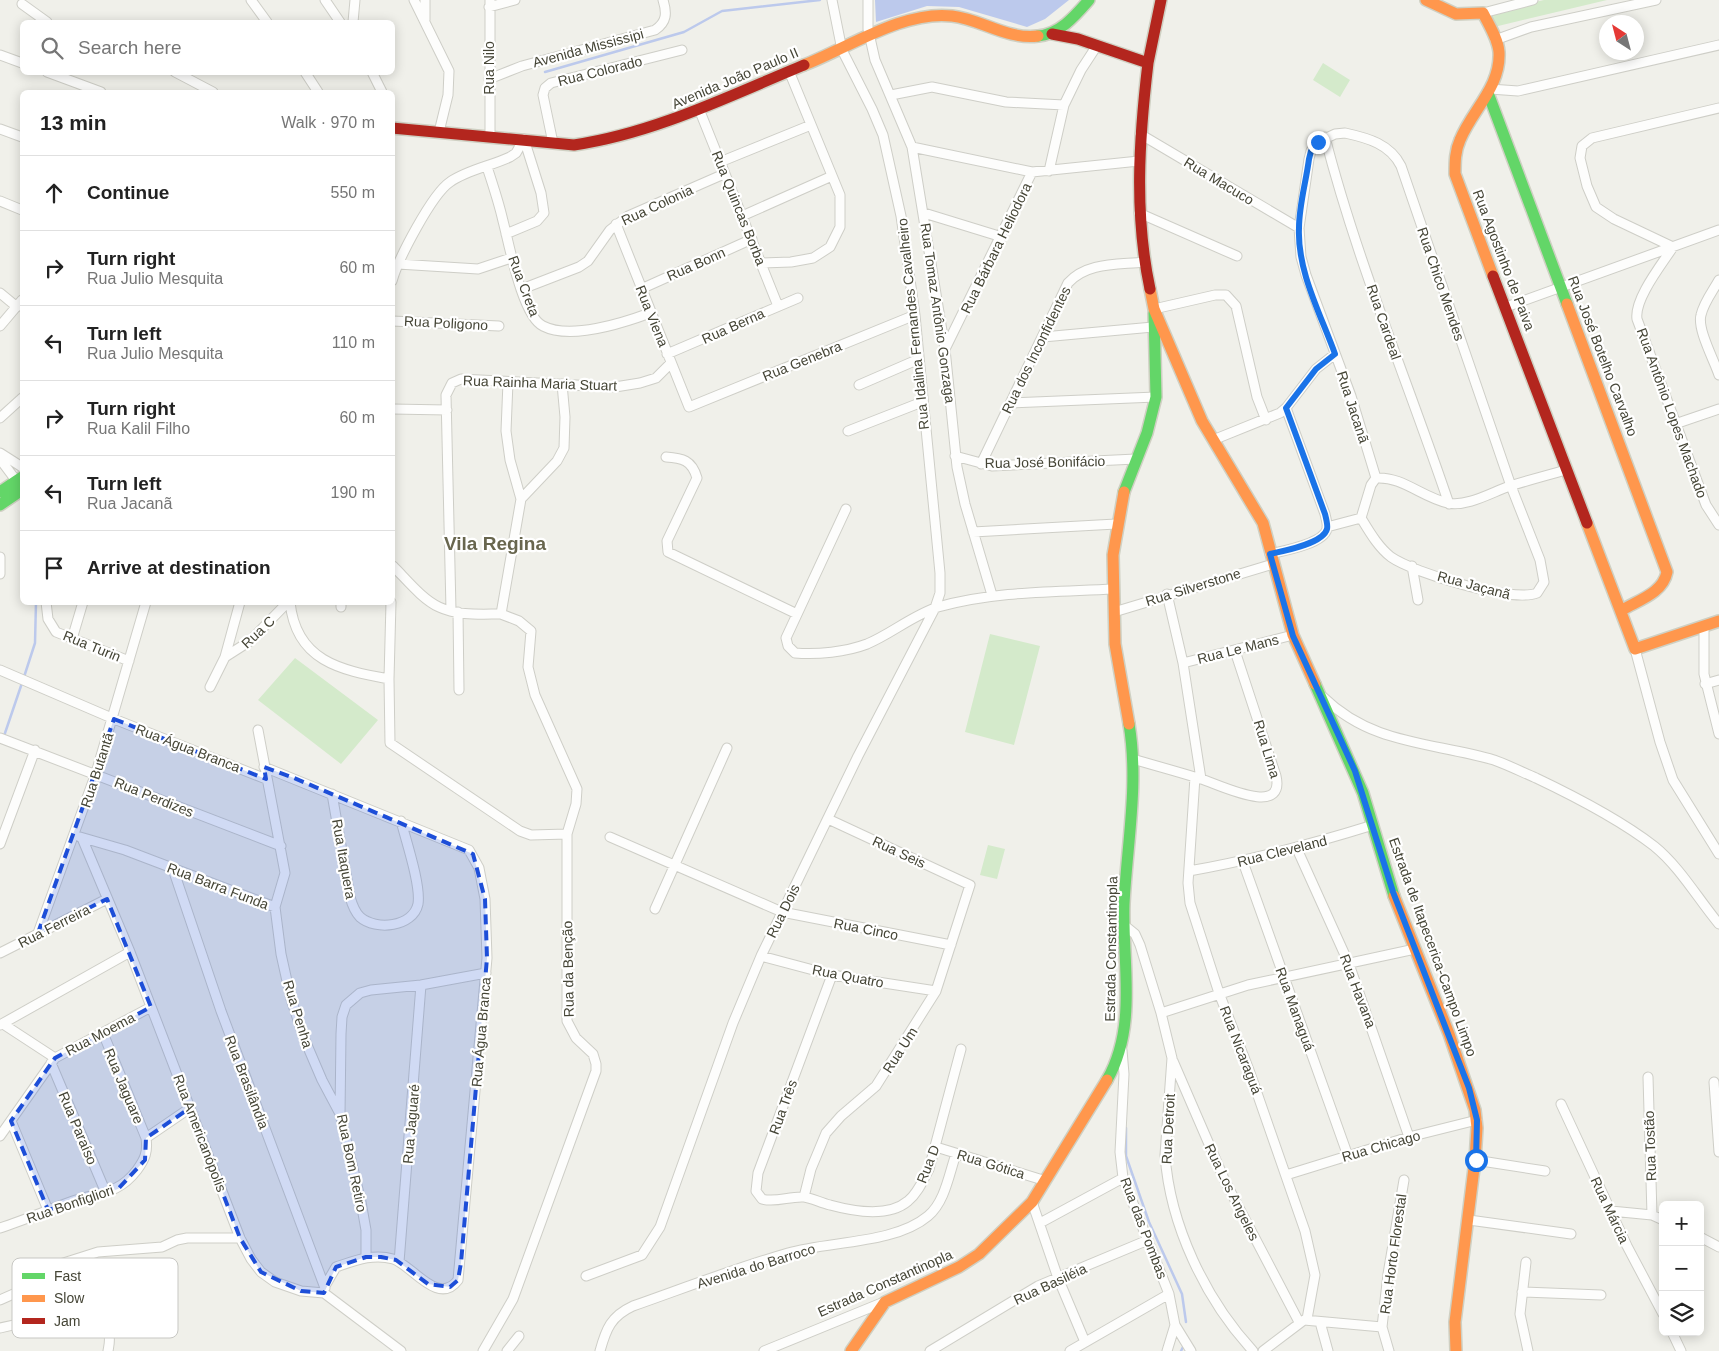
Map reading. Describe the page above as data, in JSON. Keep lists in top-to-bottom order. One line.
{"streets":{"main road":["Avenida João Paulo II","Rua Agostinho de Paiva","Rua José Botelho Carvalho","Estrada de Itapecerica-Campo Limpo","Estrada Constantinopla"],"street":["Avenida Mississipi","Rua Nilo","Rua Colorado","Rua Macuco","Rua Colonia","Rua Quincas Borba","Rua Bárbara Heliodora","Rua Bonn","Rua Chico Mendes","Rua Creta","Rua Tomaz Antônio Gonzaga","Rua Viena","Rua Cardeal","Rua Poligono","Rua Idalina Fernandes Cavalheiro","Rua Berna","Rua dos Inconfidentes","Rua Genebra","Rua Rainha Maria Stuart","Rua Jacanã","Rua Antônio Lopes Machado","Rua José Bonifácio","Rua Jaçanã","Rua Silverstone","Rua C","Rua Turin","Rua Le Mans","Rua Água Branca","Rua Lima","Rua Butantã","Rua Perdizes","Rua Cleveland","Rua Seis","Rua Itaquera","Rua Barra Funda","Rua Dois","Rua Ferreira","Rua Cinco","Rua da Benção","Rua Quatro","Rua Havana","Rua Managuá","Rua Penha","Rua Moema","Rua Um","Rua Nicaraguá","Rua Brasilândia","Rua Jaguare","Rua Três","Rua Jaguaré","Rua Paraíso","Rua Detroit","Rua Americanópolis","Rua Chicago","Rua Tostão","Rua Bom Retiro","Rua D","Rua Gótica","Rua Los Angeles","Rua Bonfigliori","Rua Márcia","Rua das Pombas","Rua Horto Florestal","Avenida do Barroco","Rua Basiléia"]},"crossings":[["Avenida Mississipi","Rua Nilo"],["Rua Nilo","Avenida João Paulo II"],["Rua Colorado","Avenida João Paulo II"],["Avenida João Paulo II","Rua Quincas Borba"],["Avenida João Paulo II","Rua Tomaz Antônio Gonzaga"],["Avenida João Paulo II","Rua Idalina Fernandes Cavalheiro"],["Rua Macuco","Rua Jacanã"],["Rua Macuco","Estrada de Itapecerica-Campo Limpo"],["Rua Colonia","Rua Quincas Borba"],["Rua Colonia","Rua Creta"],["Rua Colonia","Rua Viena"],["Rua Quincas Borba","Rua Bonn"],["Rua Quincas Borba","Rua Berna"],["Rua Bárbara Heliodora","Rua Tomaz Antônio Gonzaga"],["Rua Agostinho de Paiva","Rua José Botelho Carvalho"],["Rua Bonn","Rua Viena"],["Rua Chico Mendes","Rua Cardeal"],["Rua Chico Mendes","Rua Jacanã"],["Rua Chico Mendes","Rua Jaçanã"],["Rua Creta","Rua Viena"],["Rua Tomaz Antônio Gonzaga","Rua José Bonifácio"],["Rua Viena","Rua Berna"],["Rua Viena","Rua Genebra"],["Rua Viena","Rua Rainha Maria Stuart"],["Rua Cardeal","Rua Jacanã"],["Rua Idalina Fernandes Cavalheiro","Rua Genebra"],["Rua Idalina Fernandes Cavalheiro","Rua Dois"],["Rua Berna","Rua Rainha Maria Stuart"],["Rua dos Inconfidentes","Rua José Bonifácio"],["Rua dos Inconfidentes","Estrada de Itapecerica-Campo Limpo"],["Rua José Bonifácio","Estrada Constantinopla"],["Rua Silverstone","Estrada de Itapecerica-Campo Limpo"],["Rua Silverstone","Estrada Constantinopla"],["Rua Silverstone","Rua Nicaraguá"],["Rua Turin","Rua Butantã"],["Rua Le Mans","Rua Lima"],["Rua Le Mans","Estrada de Itapecerica-Campo Limpo"],["Rua Le Mans","Rua Nicaraguá"],["Rua Água Branca","Rua Butantã"],["Rua Água Branca","Rua Itaquera"],["Rua Água Branca","Rua Barra Funda"],["Rua Água Branca","Rua Brasilândia"],["Rua Água Branca","Rua Jaguaré"],["Rua Água Branca","Rua Americanópolis"],["Rua Água Branca","Rua Bom Retiro"],["Rua Lima","Estrada Constantinopla"],["Rua Lima","Rua Nicaraguá"],["Rua Butantã","Rua Perdizes"],["Rua Butantã","Rua Barra Funda"],["Rua Butantã","Rua Ferreira"],["Rua Butantã","Rua Americanópolis"],["Rua Perdizes","Rua Barra Funda"],["Rua Cleveland","Estrada de Itapecerica-Campo Limpo"],["Rua Cleveland","Rua Havana"],["Rua Cleveland","Rua Managuá"],["Rua Cleveland","Rua Nicaraguá"],["Rua Seis","Rua Dois"],["Rua Seis","Rua Um"],["Rua Barra Funda","Rua Penha"],["Rua Barra Funda","Rua Brasilândia"],["Rua Barra Funda","Rua Americanópolis"],["Rua Dois","Rua Cinco"],["Rua Dois","Rua Quatro"],["Rua Ferreira","Rua Americanópolis"],["Rua Cinco","Rua Um"],["Estrada de Itapecerica-Campo Limpo","Estrada Constantinopla"],["Estrada de Itapecerica-Campo Limpo","Rua Chicago"],["Estrada Constantinopla","Rua Detroit"],["Estrada Constantinopla","Rua Gótica"],["Estrada Constantinopla","Rua das Pombas"],["Rua Quatro","Rua Um"],["Rua Quatro","Rua Três"],["Rua Havana","Rua Chicago"],["Rua Managuá","Rua Chicago"],["Rua Penha","Rua Bom Retiro"],["Rua Moema","Rua Jaguare"],["Rua Moema","Rua Paraíso"],["Rua Moema","Rua Americanópolis"],["Rua Um","Rua Três"],["Rua Um","Rua D"],["Rua Nicaraguá","Rua Chicago"],["Rua Nicaraguá","Rua Los Angeles"],["Rua Brasilândia","Rua Americanópolis"],["Rua Jaguare","Rua Bonfigliori"],["Rua Três","Rua D"],["Rua Jaguaré","Rua Bom Retiro"],["Rua Paraíso","Rua Bonfigliori"],["Rua Detroit","Rua Los Angeles"],["Rua D","Rua Gótica"],["Rua Gótica","Avenida do Barroco"],["Rua das Pombas","Rua Basiléia"]],"districts":["Vila Regina"],"legend":["Fast","Slow","Jam"],"north":"top left","page":{"search":"Search here","heading":["13 min","Walk · 970 m"],"list":[["Continue","550 m"],["Turn right","Rua Julio Mesquita","60 m"],["Turn left","Rua Julio Mesquita","110 m"],["Turn right","Rua Kalil Filho","60 m"],["Turn left","Rua Jacanã","190 m"],"Arrive at destination"],"map_buttons":["+","−"]}}
